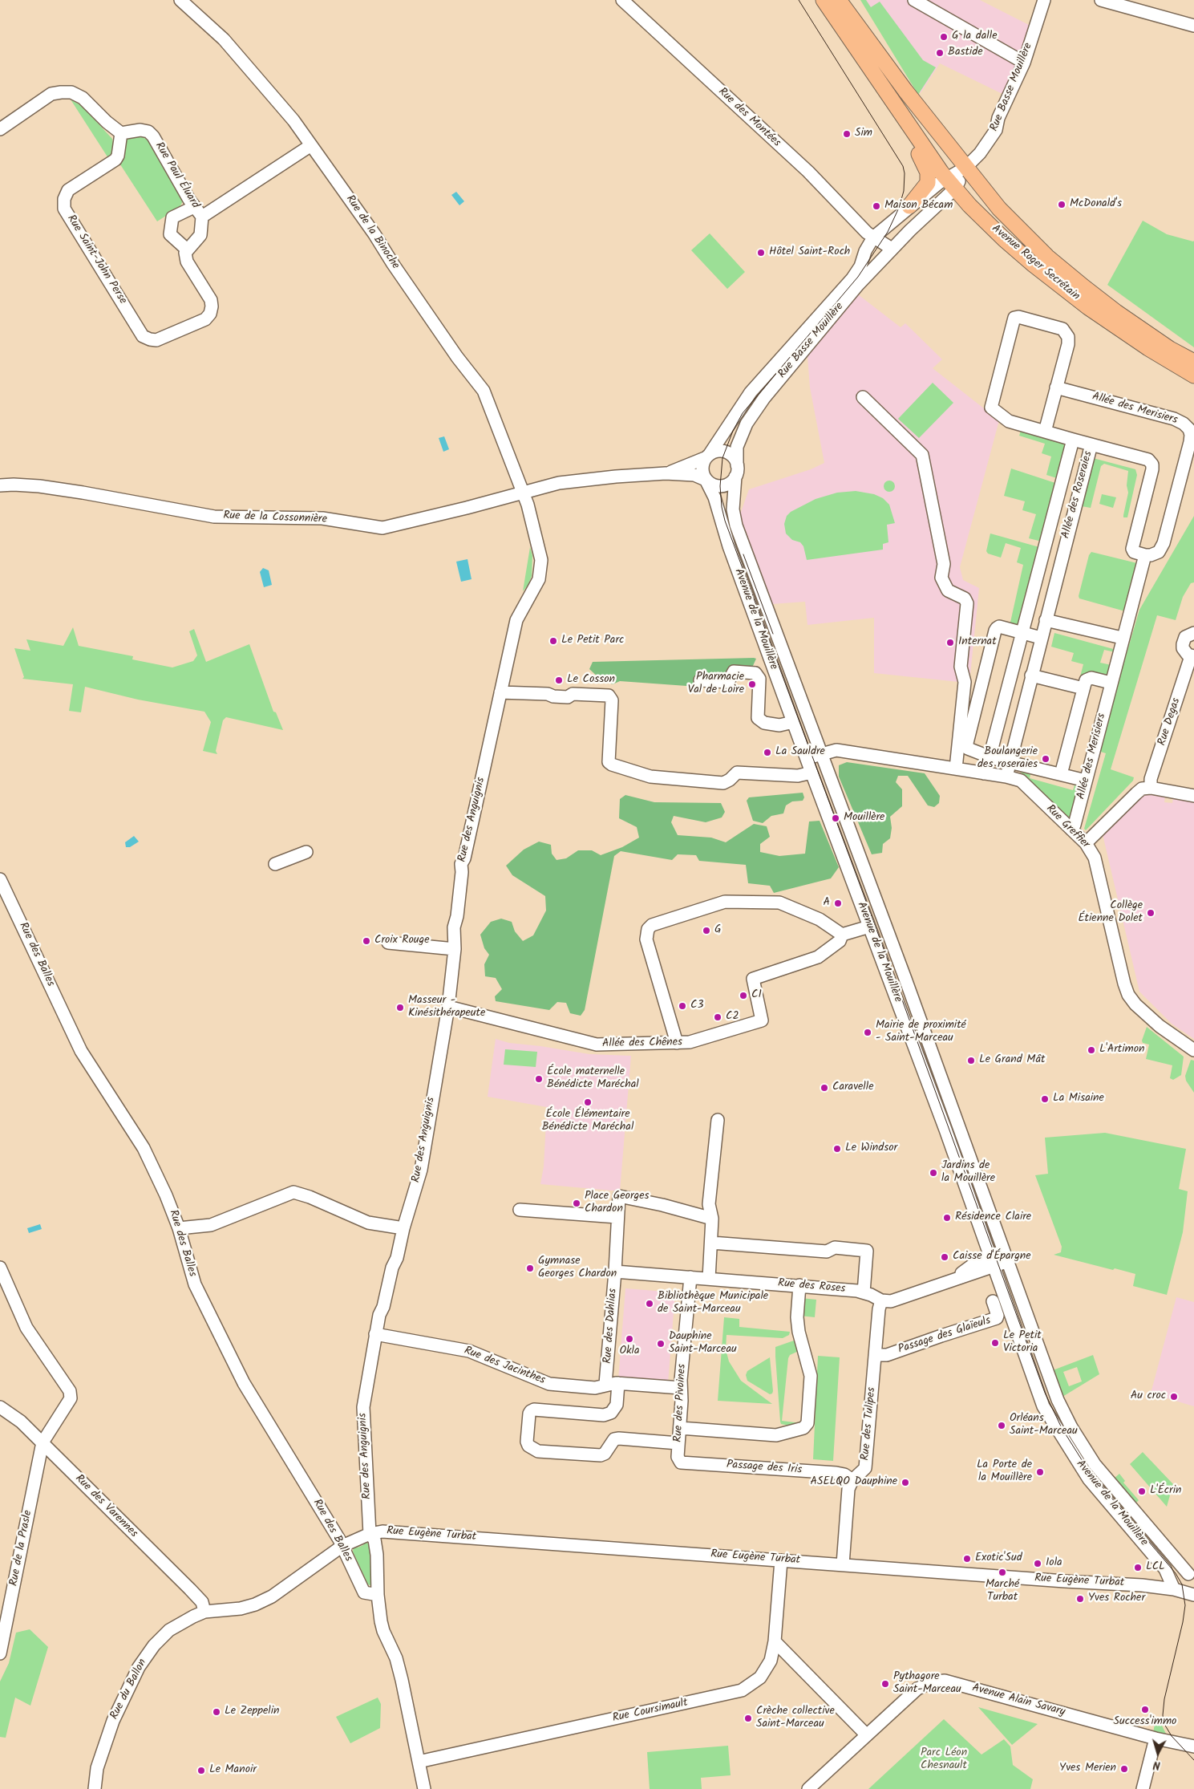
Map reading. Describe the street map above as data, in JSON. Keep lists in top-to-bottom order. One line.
{"streets":{"main road":["Avenue Roger Secrétain"],"street":["Rue Basse Mouillère","Rue des Montées","Rue Paul Éluard","Rue de la Binoche","Rue Saint-John Perse","Allée des Merisiers","Allée des Roseraies","Rue de la Cossonnière","Avenue de la Mouillère","Rue Degas","Rue des Anguignis","Rue Greffier","Rue des Balles","Allée des Chênes","Rue des Roses","Rue des Dahlias","Passage des Glaïeuls","Rue des Jacinthes","Rue des Pivoines","Rue des Tulipes","Passage des Iris","Rue des Varennes","Rue Eugène Turbat","Rue de la Prasle","Rue du Ballon","Avenue Alain Savary","Rue Coursimault"]},"crossings":[["Rue Basse Mouillère","Rue des Montées"],["Rue Basse Mouillère","Avenue Roger Secrétain"],["Rue Basse Mouillère","Rue de la Cossonnière"],["Rue Basse Mouillère","Avenue de la Mouillère"],["Rue Paul Éluard","Rue de la Binoche"],["Rue Paul Éluard","Rue Saint-John Perse"],["Rue de la Binoche","Rue de la Cossonnière"],["Rue de la Binoche","Rue des Anguignis"],["Allée des Merisiers","Allée des Roseraies"],["Allée des Merisiers","Rue Greffier"],["Allée des Roseraies","Rue Greffier"],["Rue de la Cossonnière","Avenue de la Mouillère"],["Rue de la Cossonnière","Rue des Anguignis"],["Avenue de la Mouillère","Rue Greffier"],["Avenue de la Mouillère","Allée des Chênes"],["Avenue de la Mouillère","Rue Eugène Turbat"],["Rue des Anguignis","Rue des Balles"],["Rue des Anguignis","Allée des Chênes"],["Rue des Anguignis","Rue des Jacinthes"],["Rue des Anguignis","Rue Eugène Turbat"],["Rue des Anguignis","Rue du Ballon"],["Rue des Anguignis","Rue Coursimault"],["Rue des Balles","Rue du Ballon"],["Rue des Roses","Rue des Dahlias"],["Rue des Roses","Rue des Pivoines"],["Rue des Roses","Rue des Tulipes"],["Rue des Dahlias","Rue des Jacinthes"],["Passage des Glaïeuls","Rue des Tulipes"],["Rue des Jacinthes","Rue des Pivoines"],["Rue des Pivoines","Passage des Iris"],["Rue des Tulipes","Passage des Iris"],["Rue des Tulipes","Rue Eugène Turbat"],["Rue des Varennes","Rue de la Prasle"],["Rue des Varennes","Rue du Ballon"],["Rue Eugène Turbat","Rue du Ballon"],["Rue Eugène Turbat","Rue Coursimault"]],"parks":["Parc Léon Chesnault"],"places":["G la dalle","Bastide","Sim","McDonald's","Maison Bécam","Hôtel Saint-Roch","Le Petit Parc","Internat","Le Cosson","Pharmacie Val de Loire","La Sauldre","Boulangerie des roseraies","Mouillère","A","Collège Étienne Dolet","G","Croix Rouge","C1","C3","Masseur - Kinésithérapeute","C2","Mairie de proximité - Saint-Marceau","L'Artimon","Le Grand Mât","École maternelle Bénédicte Maréchal","Caravelle","La Misaine","École Élémentaire Bénédicte Maréchal","Le Windsor","Jardins de la Mouillère","Place Georges Chardon","Résidence Claire","Caisse d'Épargne","Gymnase Georges Chardon","Bibliothèque Municipale de Saint-Marceau","Okla","Le Petit Victoria","Dauphine Saint-Marceau","Au croc","Orléans Saint-Marceau","La Porte de la Mouillère","ASELQO Dauphine","L'Écrin","Exotic'Sud","Iola","LCL","Marché Turbat","Yves Rocher","Pythagore Saint-Marceau","Success'immo","Le Zeppelin","Crèche collective Saint-Marceau","Yves Merien","Le Manoir"],"north":"bottom"}
